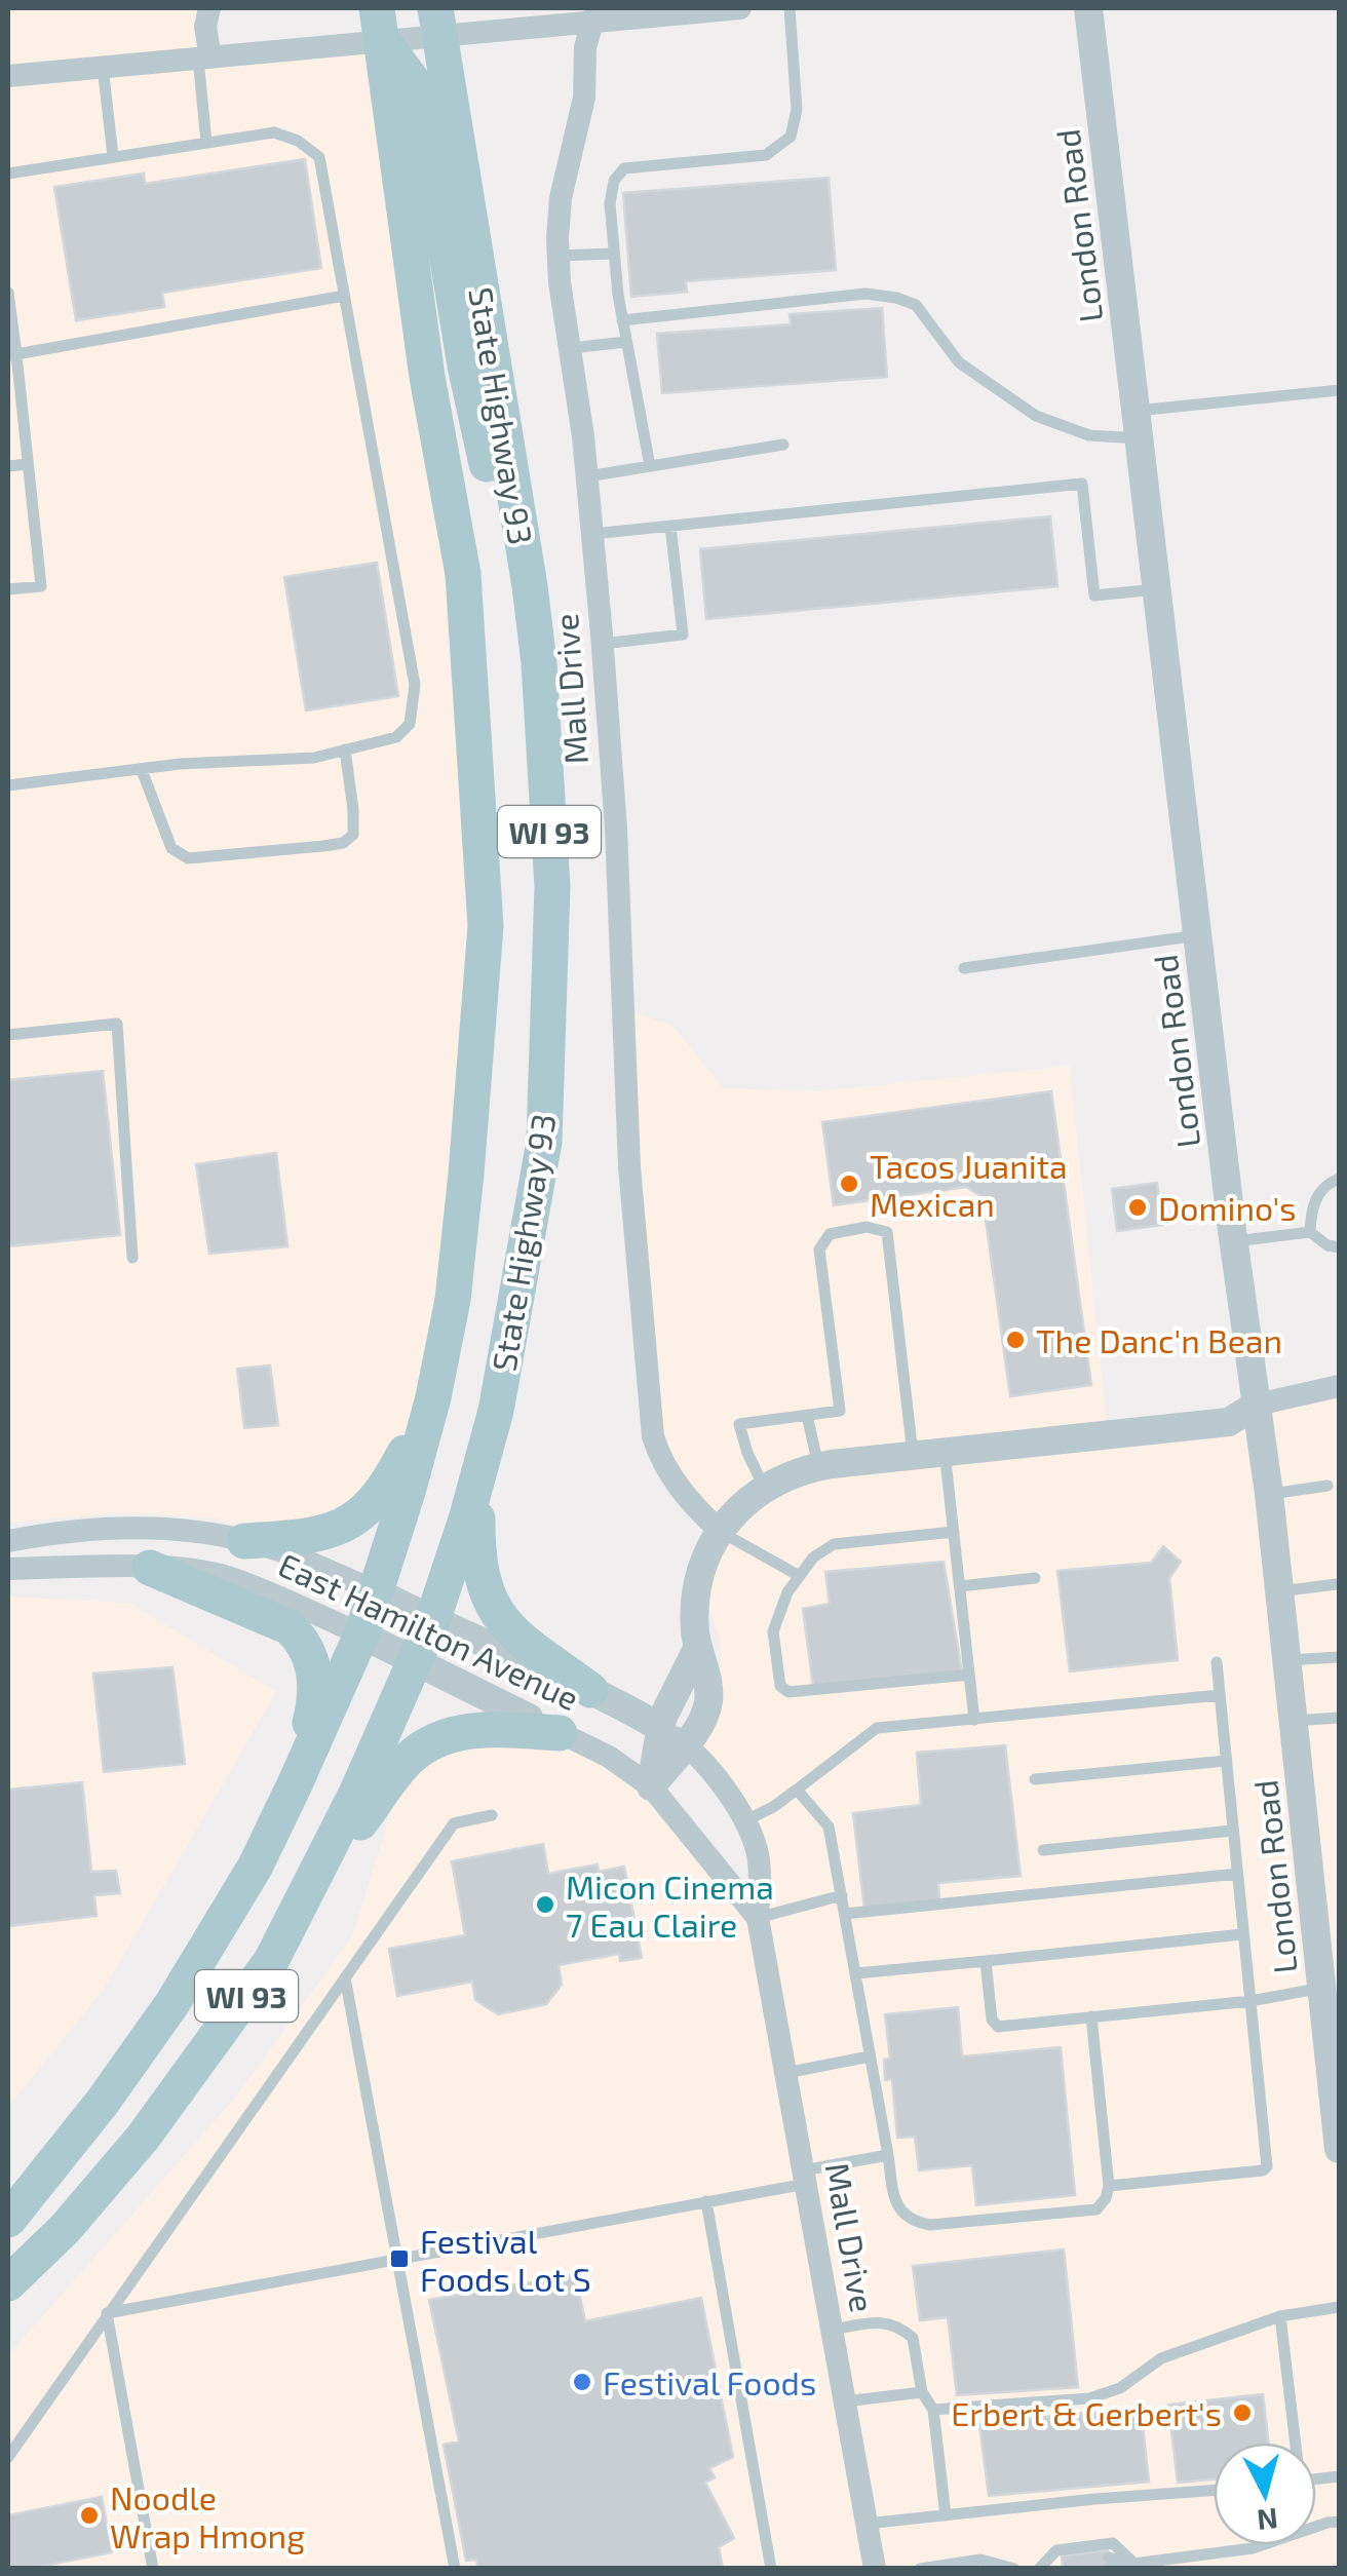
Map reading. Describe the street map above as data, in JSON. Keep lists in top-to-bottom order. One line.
{"streets":{"main road":["State Highway 93","WI 93"],"street":["London Road","Mall Drive","East Hamilton Avenue"]},"crossings":[["State Highway 93","East Hamilton Avenue"],["Mall Drive","East Hamilton Avenue"]],"places":{"other":["Tacos Juanita Mexican","Domino's","The Danc'n Bean","Micon Cinema 7 Eau Claire","Festival Foods","Erbert & Gerbert's","Noodle Wrap Hmong"],"transit":["Festival Foods Lot S"]},"north":"bottom"}
